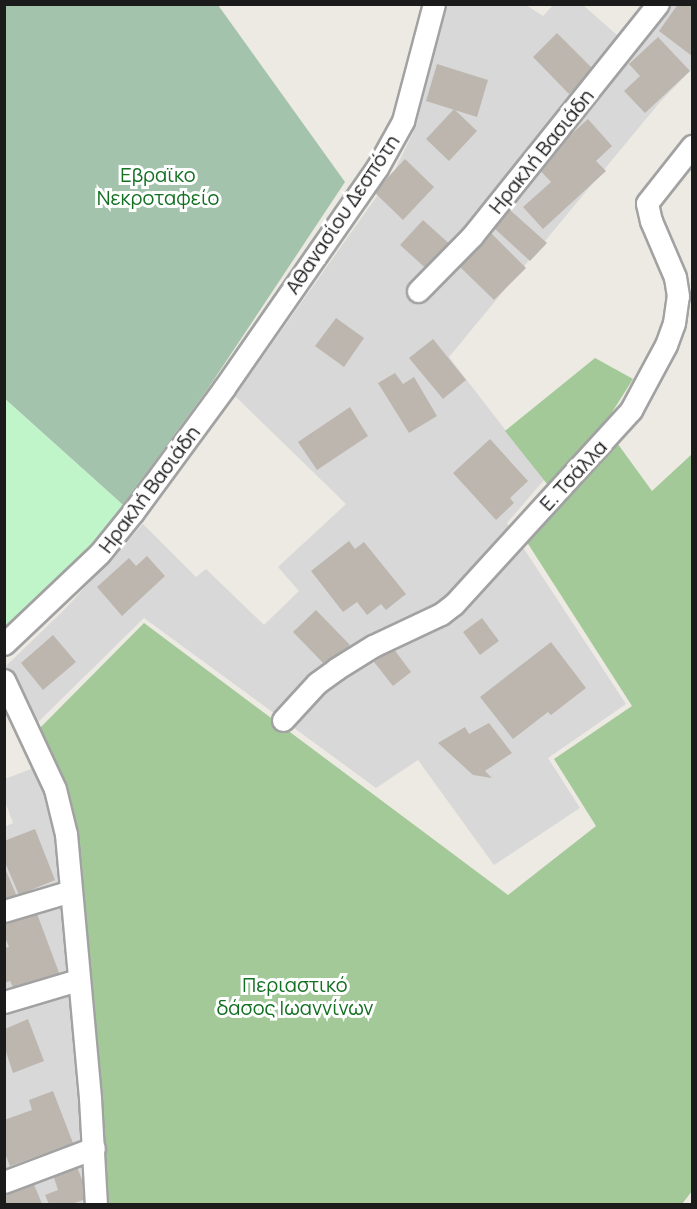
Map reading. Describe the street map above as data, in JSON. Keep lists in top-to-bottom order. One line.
{"streets":{"street":["Ηρακλή Βασιάδη","Αθανασίου Δεσπότη","Ε. Τσάλλα"]},"crossings":[["Ηρακλή Βασιάδη","Αθανασίου Δεσπότη"]],"parks":["Εβραϊκο Νεκροταφείο","Περιαστικό δάσος Ιωαννίνων"]}
